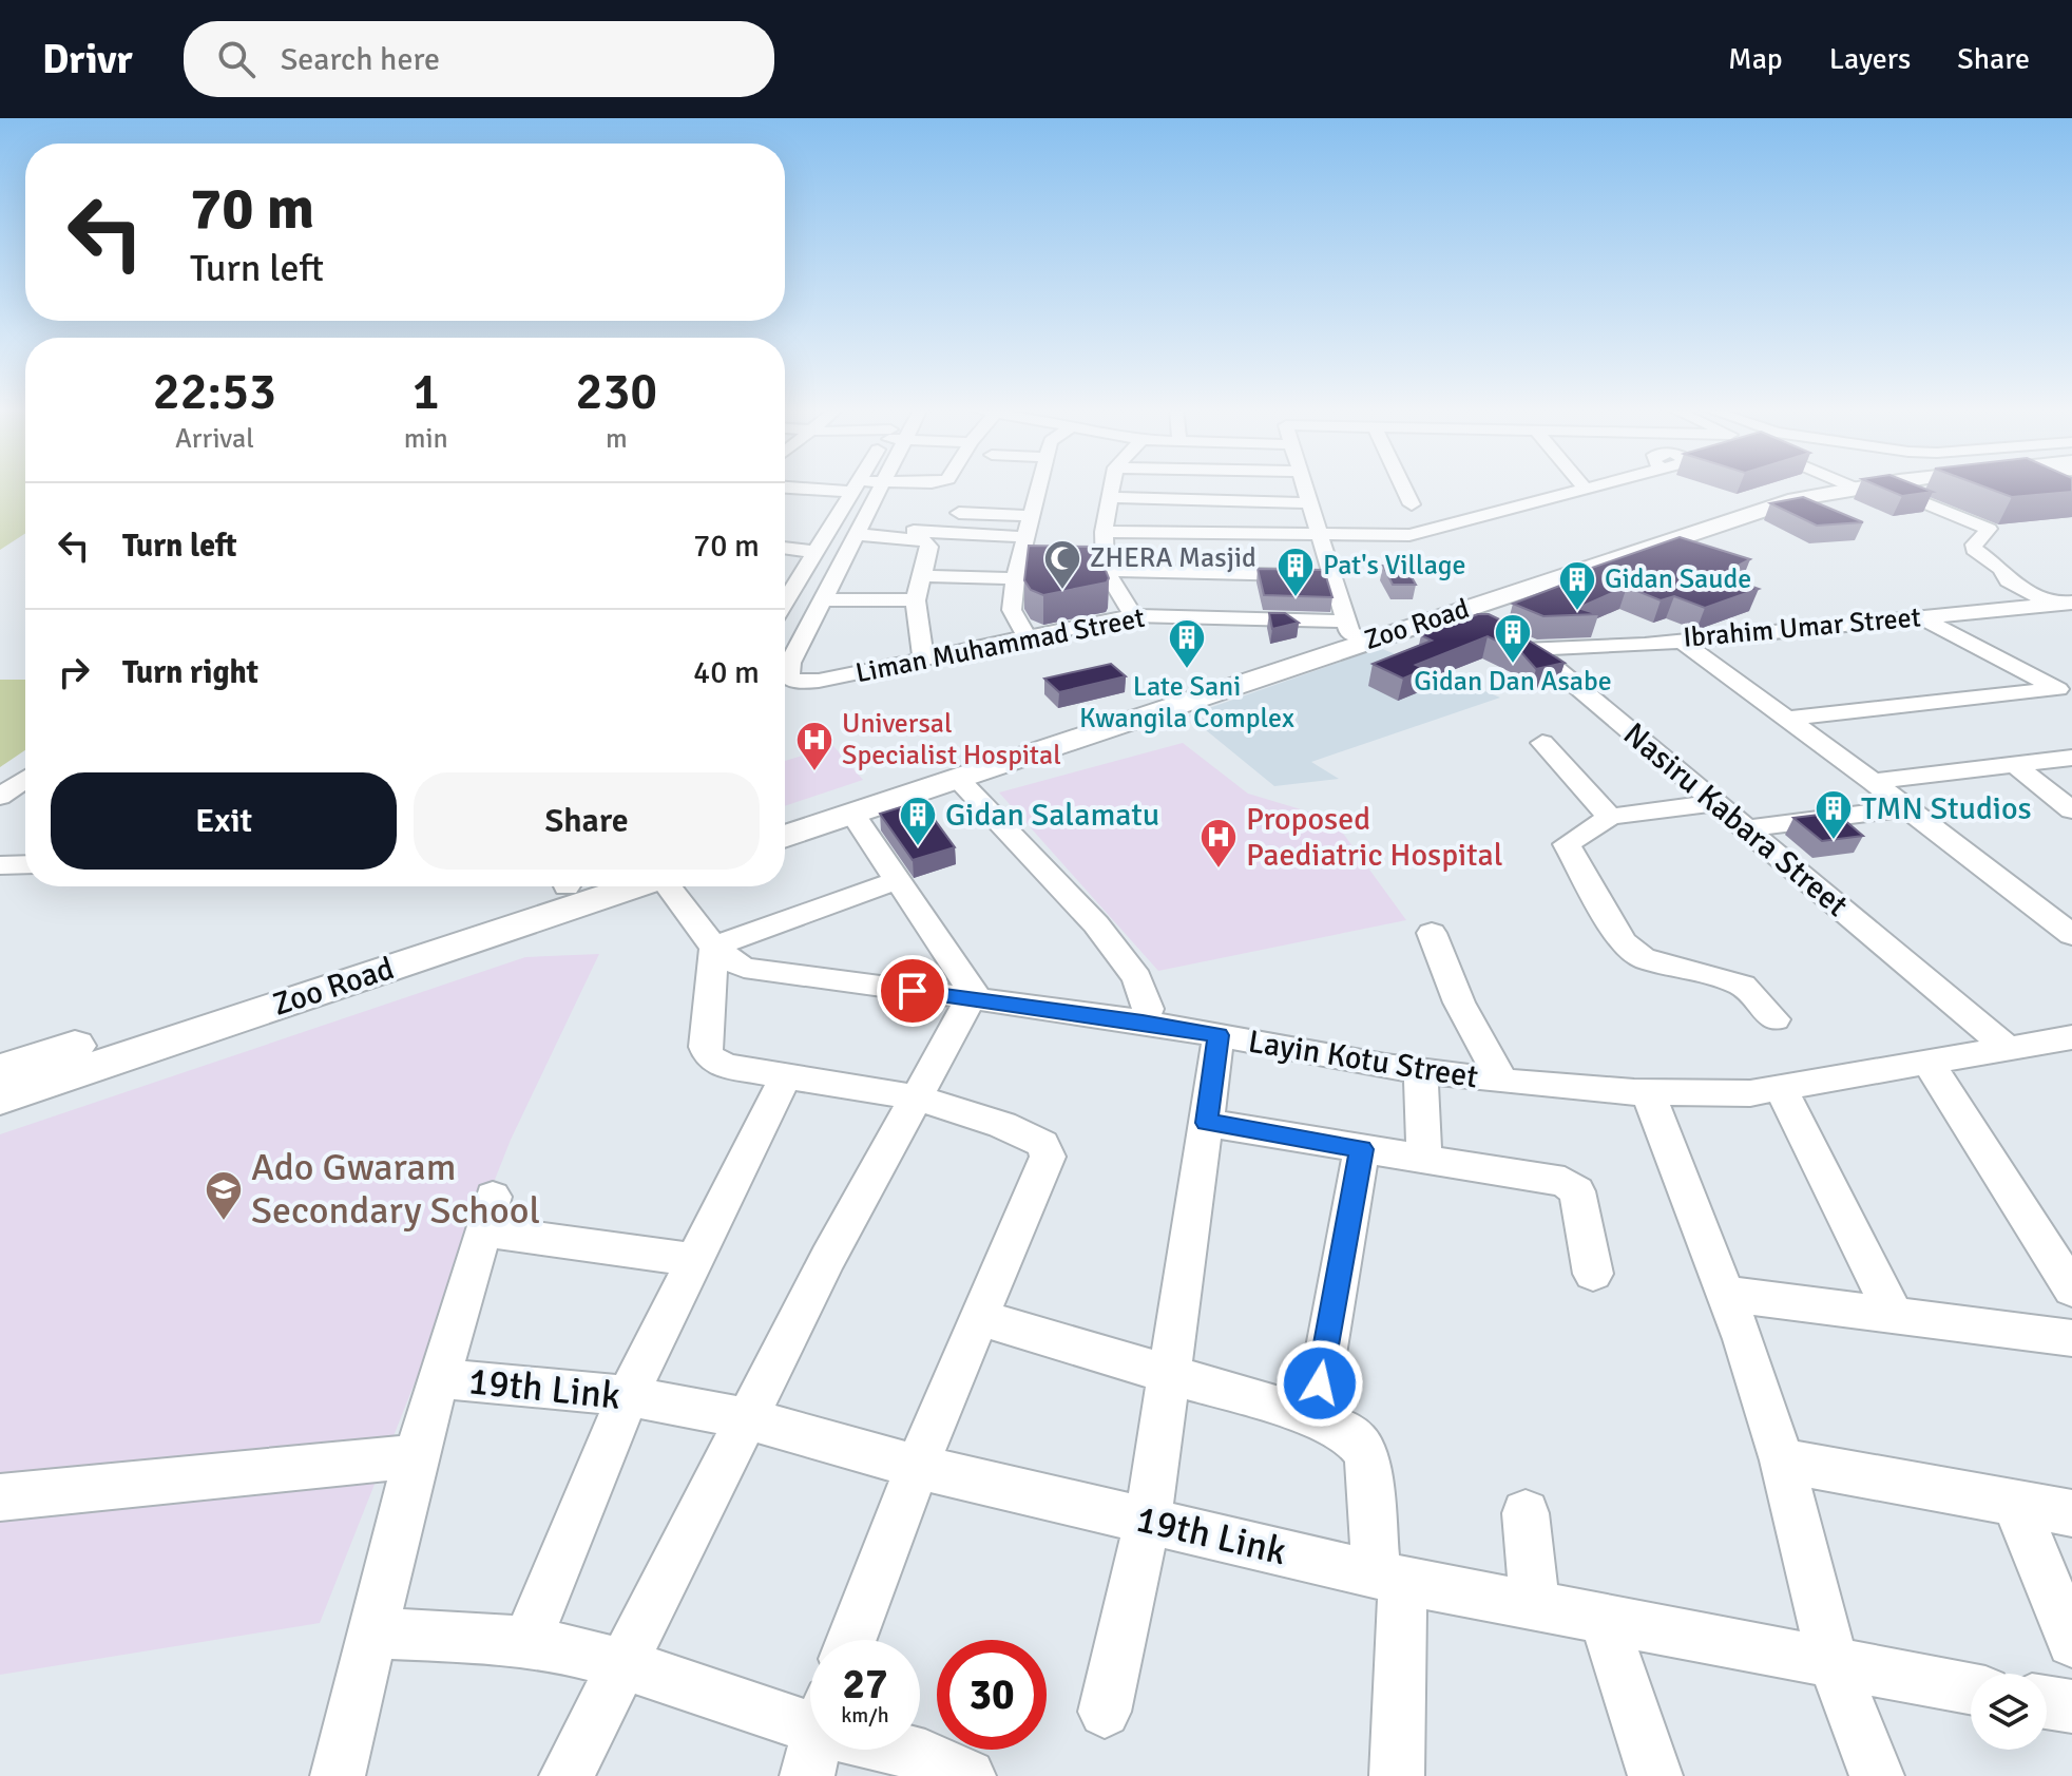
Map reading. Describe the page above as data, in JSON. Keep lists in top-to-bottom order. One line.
{"streets":{"main road":["Zoo Road"],"street":["Ibrahim Umar Street","Liman Muhammad Street","Nasiru Kabara Street","Layin Kotu Street","19th Link"]},"crossings":[["Zoo Road","Liman Muhammad Street"],["Ibrahim Umar Street","Nasiru Kabara Street"],["Nasiru Kabara Street","Layin Kotu Street"]],"places":{"mosque":["ZHERA Masjid"],"building":["Pat's Village","Gidan Saude","Gidan Dan Asabe","Late Sani Kwangila Complex","TMN Studios","Gidan Salamatu"],"hospital":["Universal Specialist Hospital","Proposed Paediatric Hospital"],"school or university":["Ado Gwaram Secondary School"]},"page":{"header":"Drivr","search":"Search here","nav":["Map","Layers","Share"],"turn":["70 m","Turn left"],"eta":["22:53","Arrival","1","min","230","m"],"list":[{"name":"Turn left","value":"70 m"},{"name":"Turn right","value":"40 m"}],"buttons":["Exit","Share"],"speed":"27 km/h","limit":"30"}}
